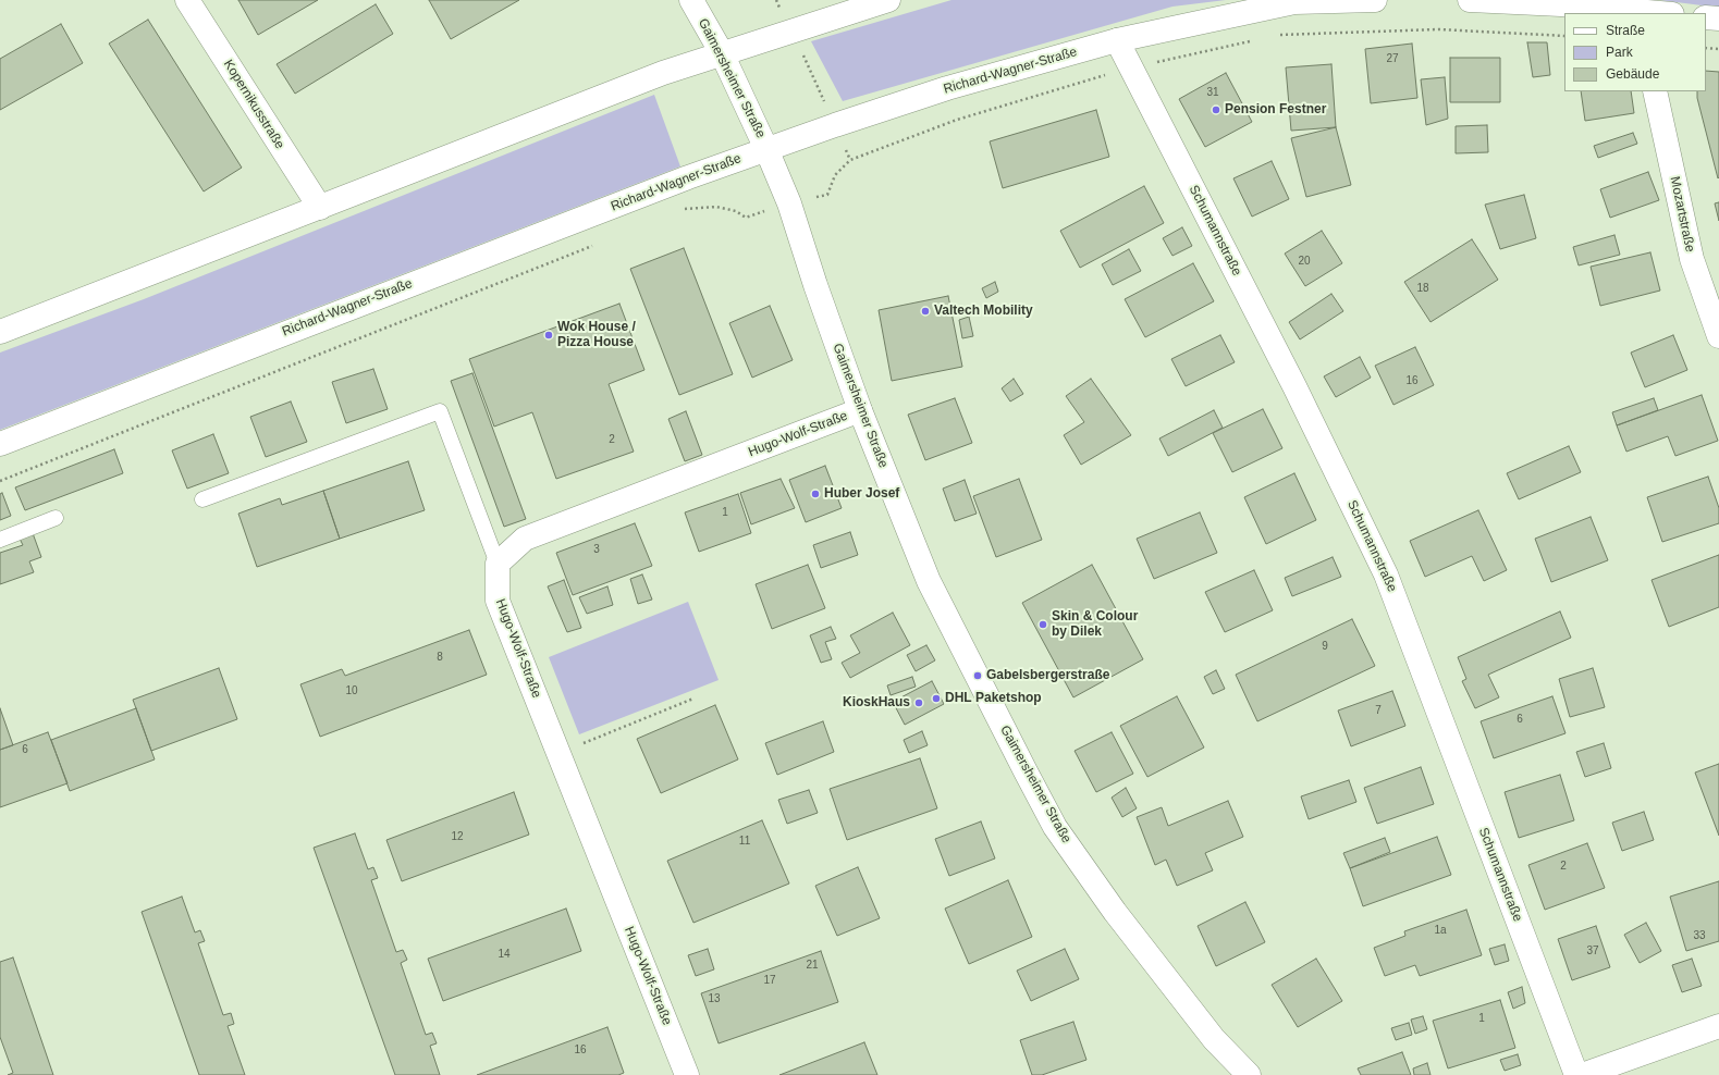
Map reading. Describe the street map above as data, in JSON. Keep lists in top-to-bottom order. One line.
{"streets":{"street":["Richard-Wagner-Straße","Gaimersheimer Straße","Kopernikusstraße","Mozartstraße","Schumannstraße","Hugo-Wolf-Straße"]},"crossings":[["Richard-Wagner-Straße","Gaimersheimer Straße"],["Richard-Wagner-Straße","Schumannstraße"],["Gaimersheimer Straße","Hugo-Wolf-Straße"]],"places":["Pension Festner","Valtech Mobility","Wok House / Pizza House","Huber Josef","Skin & Colour by Dilek","Gabelsbergerstraße","DHL Paketshop","KioskHaus"],"house_numbers":["27","31","20","18","16","2","1","3","9","8","10","7","6","6","12","11","2","1a","33","37","14","21","17","13","1","16"],"legend":["Straße","Park","Gebäude"]}
